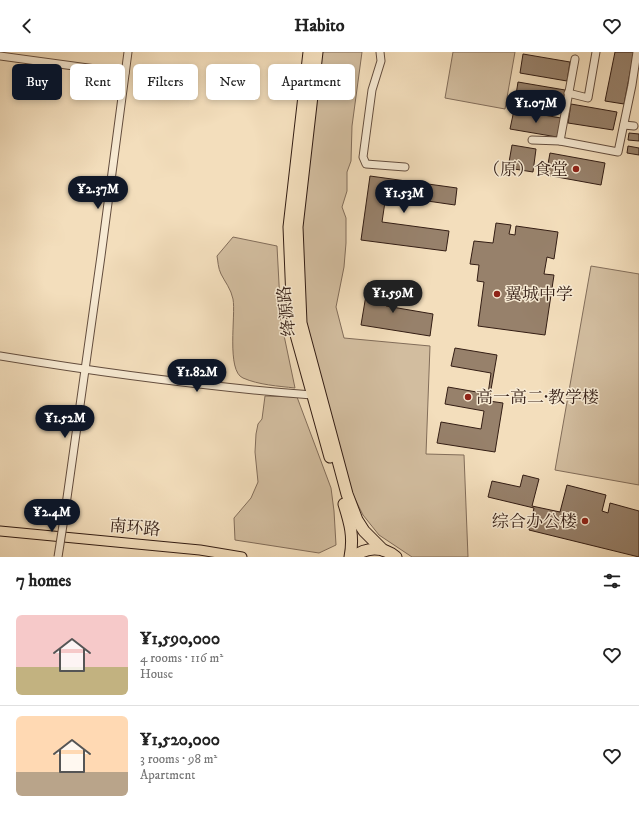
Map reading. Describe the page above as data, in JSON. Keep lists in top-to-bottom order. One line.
{"streets":{"highway":["绛源路"],"main road":["南环路"]},"places":["（原）食堂","翼城中学","高一高二·教学楼","综合办公楼"],"page":{"header":"Habito","chip":["Buy","Rent","Filters","New","Apartment"],"price":["¥1.07M","¥2.37M","¥1.53M","¥1.59M","¥1.82M","¥1.52M","¥2.4M"],"heading":"7 homes","list":[{"name":"¥1,590,000","note":"4 rooms · 116 m² · House"},{"name":"¥1,520,000","note":"3 rooms · 98 m² · Apartment"}]}}
